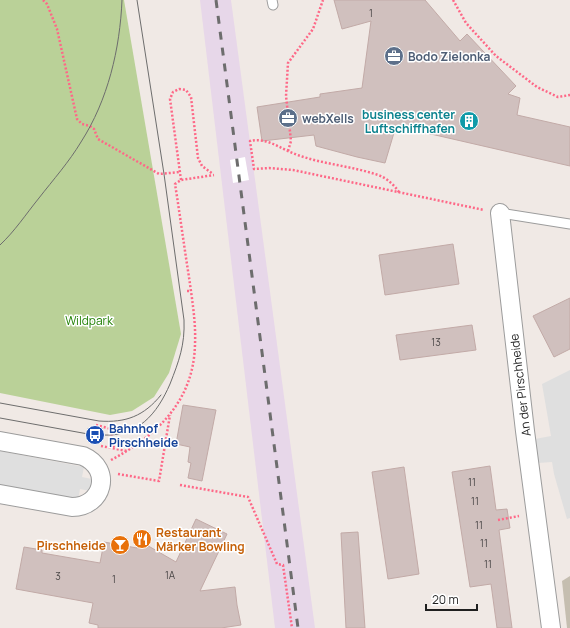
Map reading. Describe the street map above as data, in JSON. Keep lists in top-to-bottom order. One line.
{"streets":{"street":["An der Pirschheide"]},"parks":["Wildpark"],"places":{"office":["Bodo Zielonka","webXells"],"building":["business center Luftschiffhafen"],"bus stop":["Bahnhof Pirschheide"],"restaurant":["Restaurant Märker Bowling"],"bar":["Pirschheide"]},"house_numbers":["1","13","11","11","11","11","11","1A","3","1"],"scale_bar":"20 m"}
